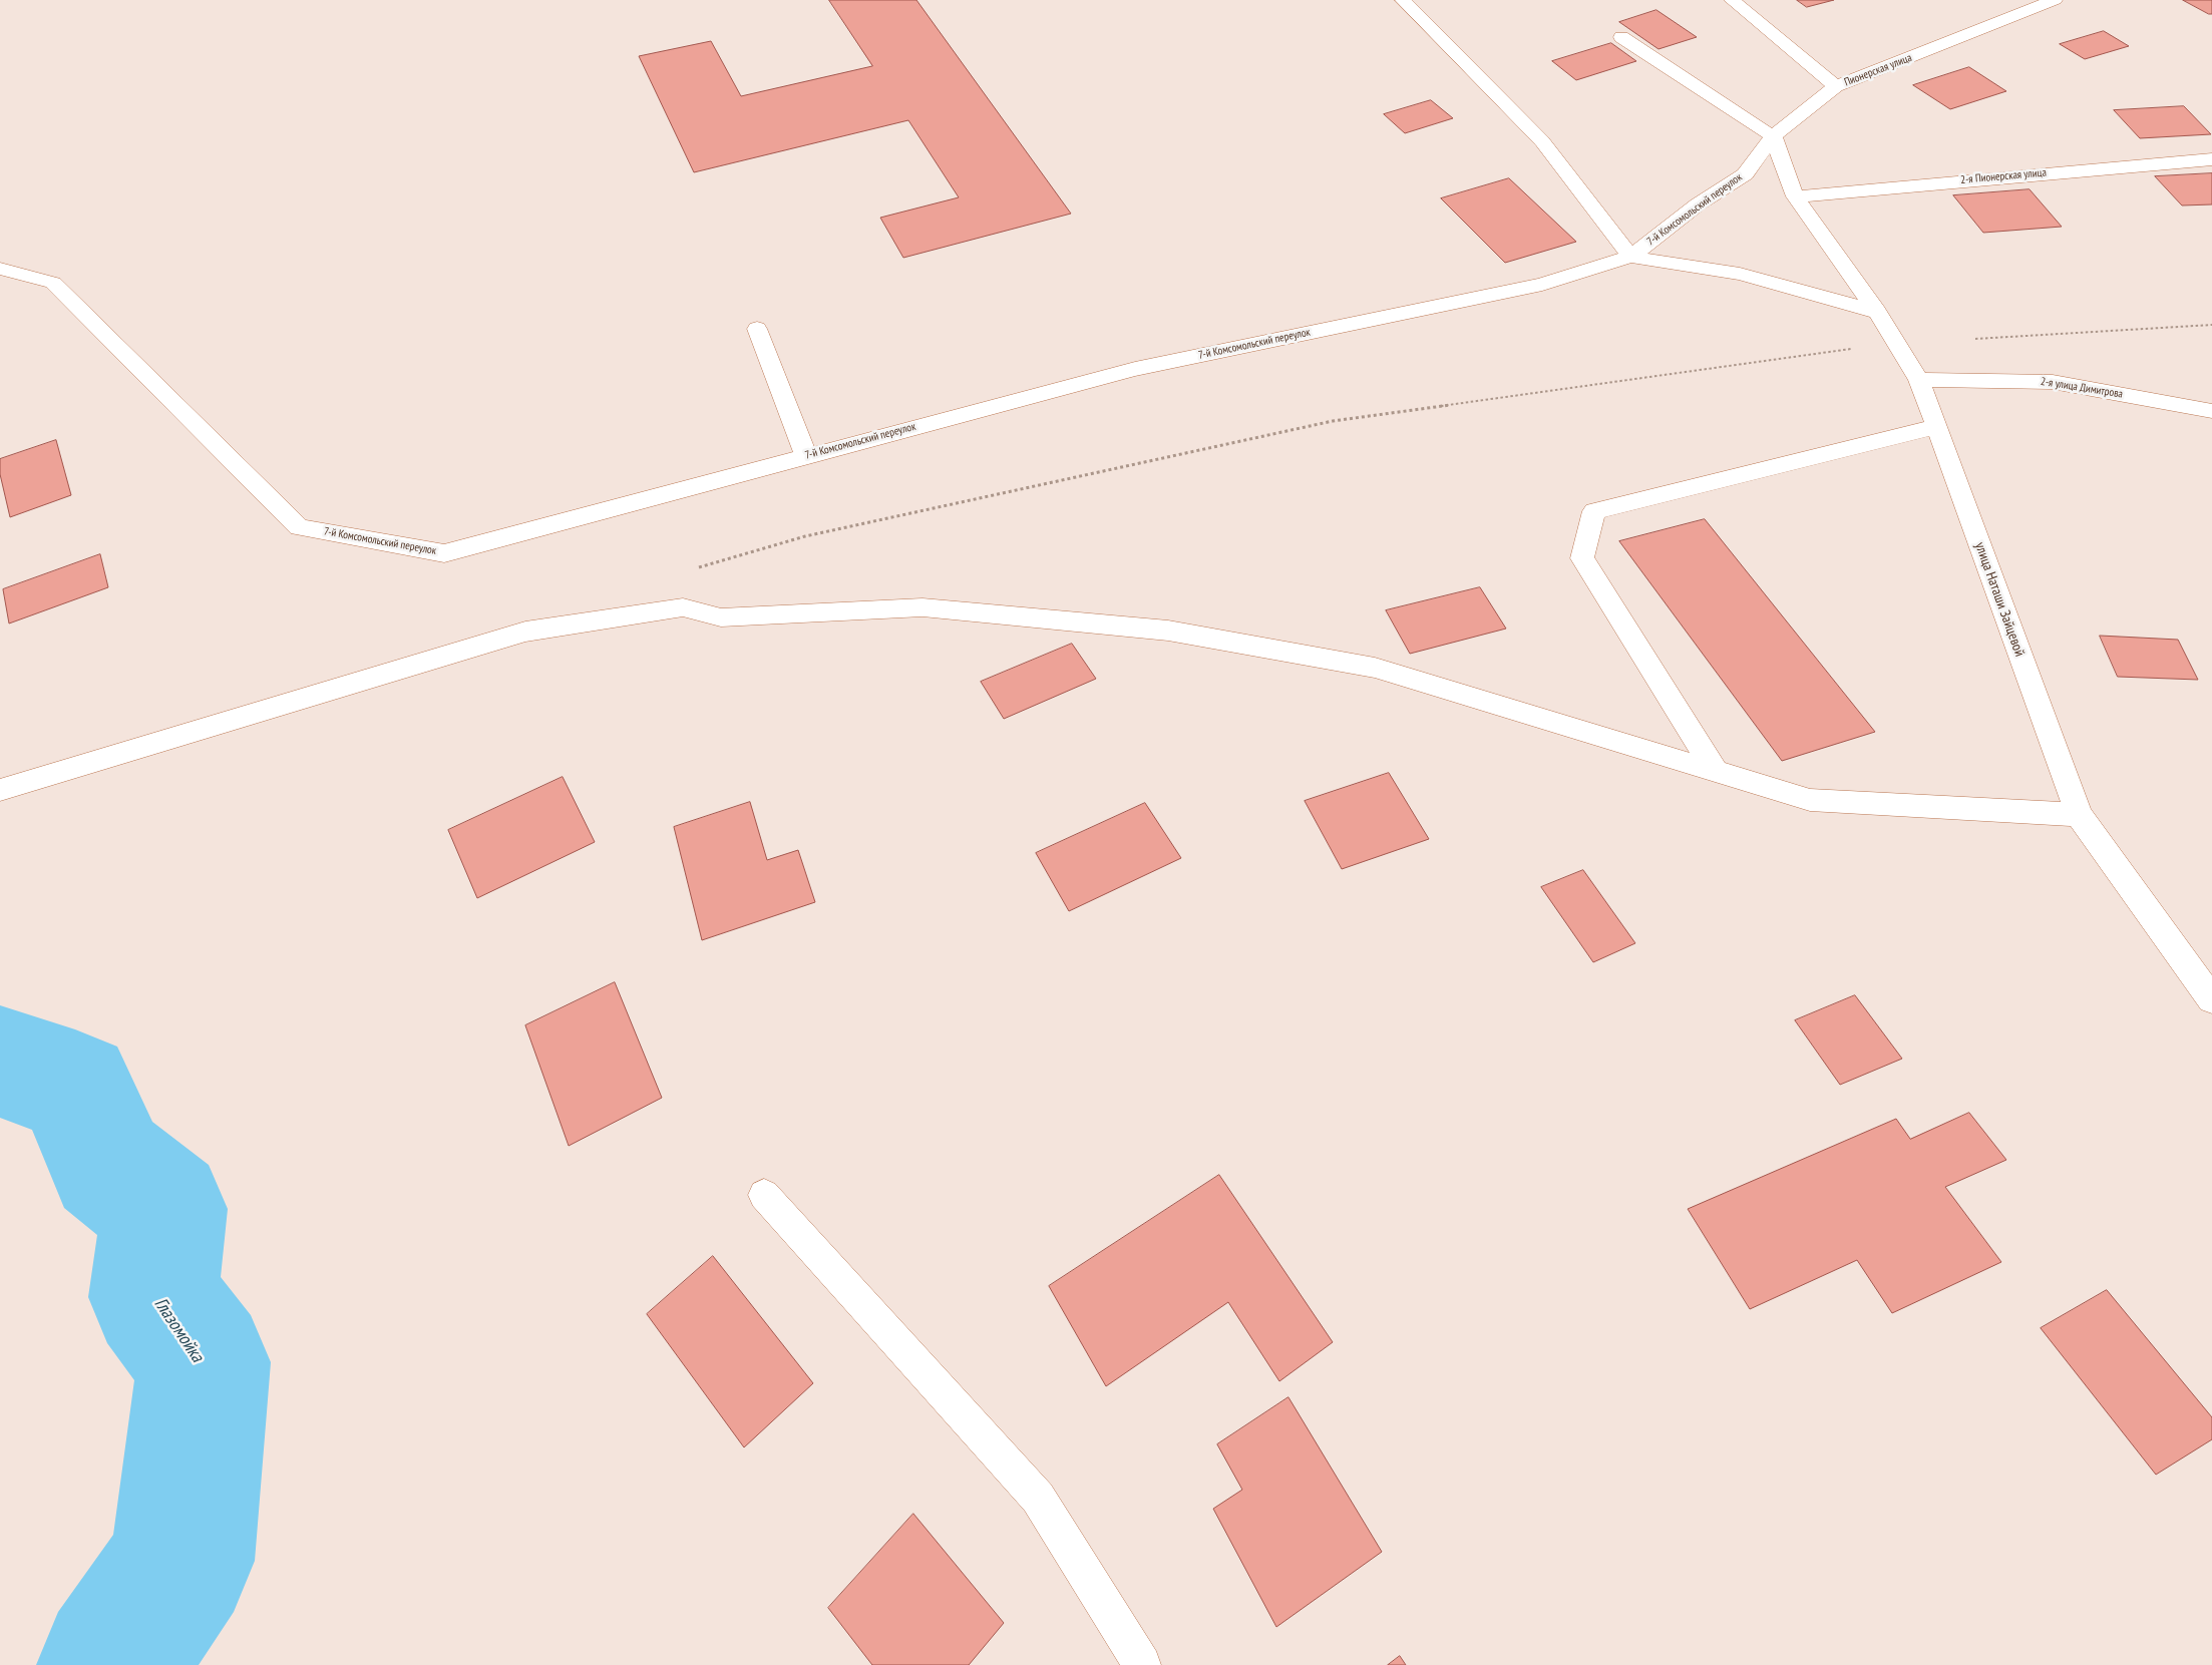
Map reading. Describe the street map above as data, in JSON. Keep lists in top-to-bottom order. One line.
{"streets":{"street":["Пионерская улица","2-я Пионерская улица","7-й Комсомольский переулок","2-я улица Димитрова","улица Наташи Зайцевой"]},"crossings":[["Пионерская улица","7-й Комсомольский переулок"],["2-я Пионерская улица","улица Наташи Зайцевой"],["2-я улица Димитрова","улица Наташи Зайцевой"]],"water":["Глазомойка"]}
